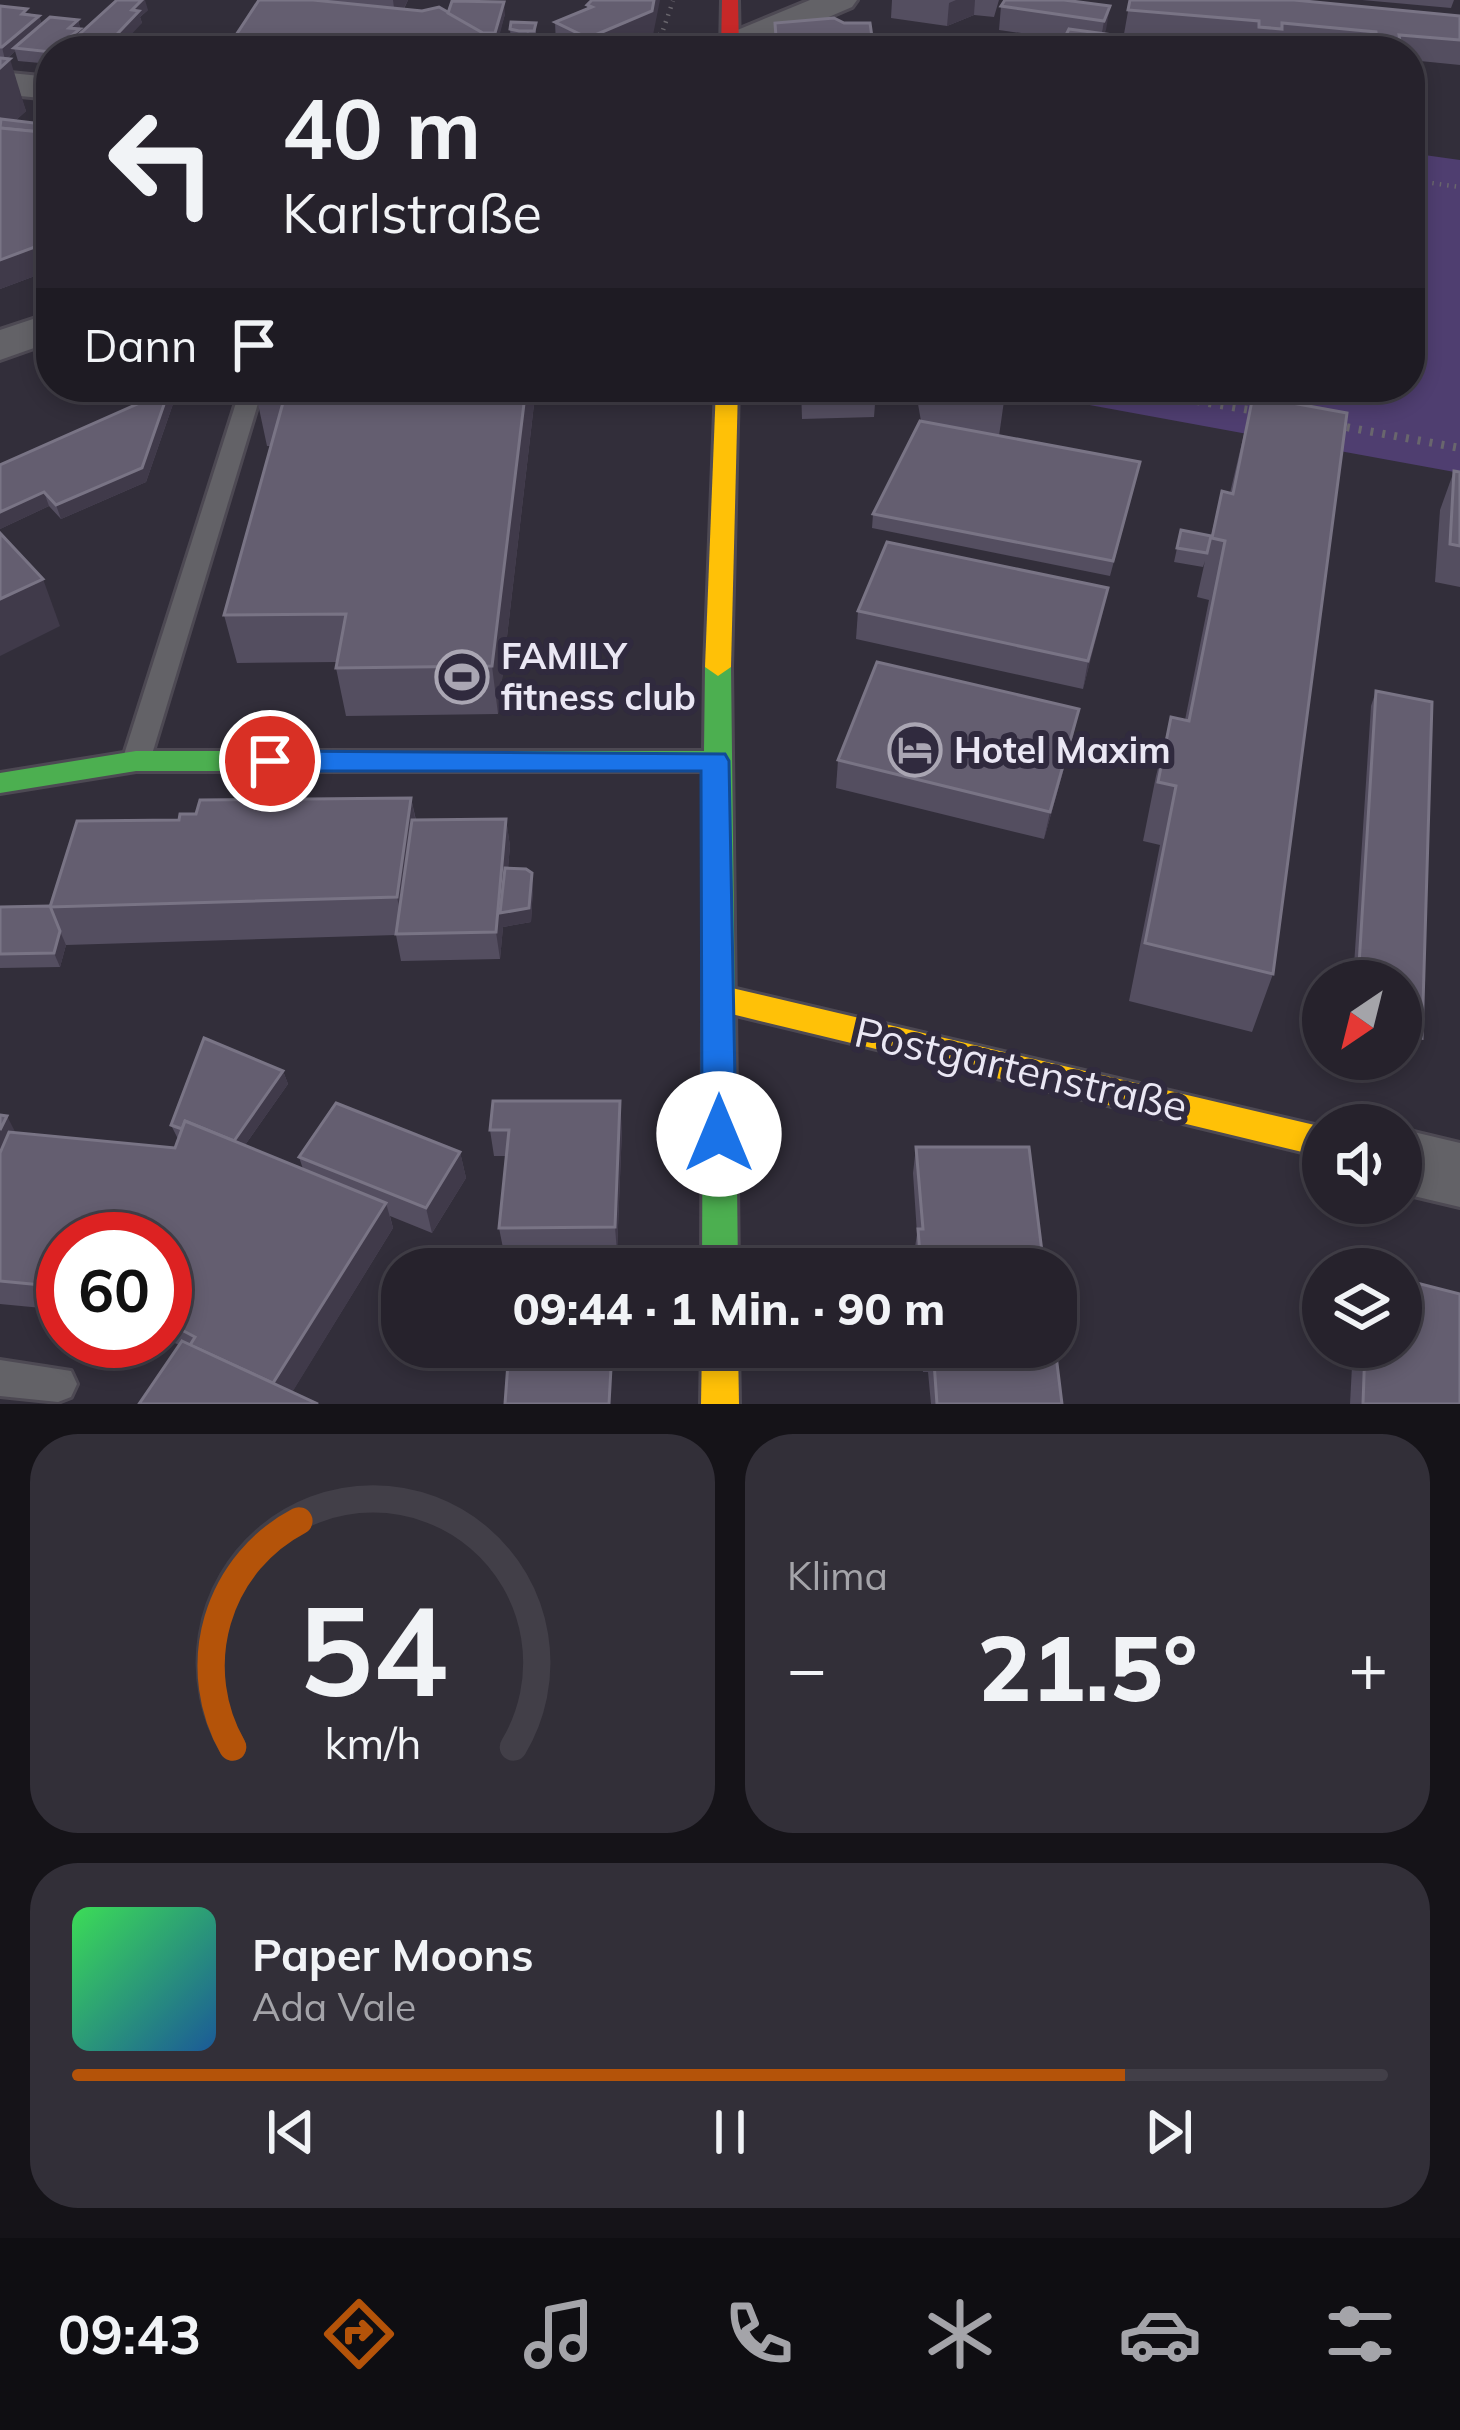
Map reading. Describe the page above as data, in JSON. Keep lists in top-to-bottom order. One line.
{"streets":{"main road":["Postgartenstraße"]},"places":{"sports":["FAMILY fitness club"],"hotel":["Hotel Maxim"]},"north":"bottom left","page":{"turn":["40 m","Karlstraße"],"then":"Dann","limit":"60","trip":"09:44 · 1 Min. · 90 m","tile":"Klima","heat":["−","21.5°","+"],"song":["Paper Moons","Ada Vale"],"tabs":"09:43","gauge":["54","km/h"]}}
